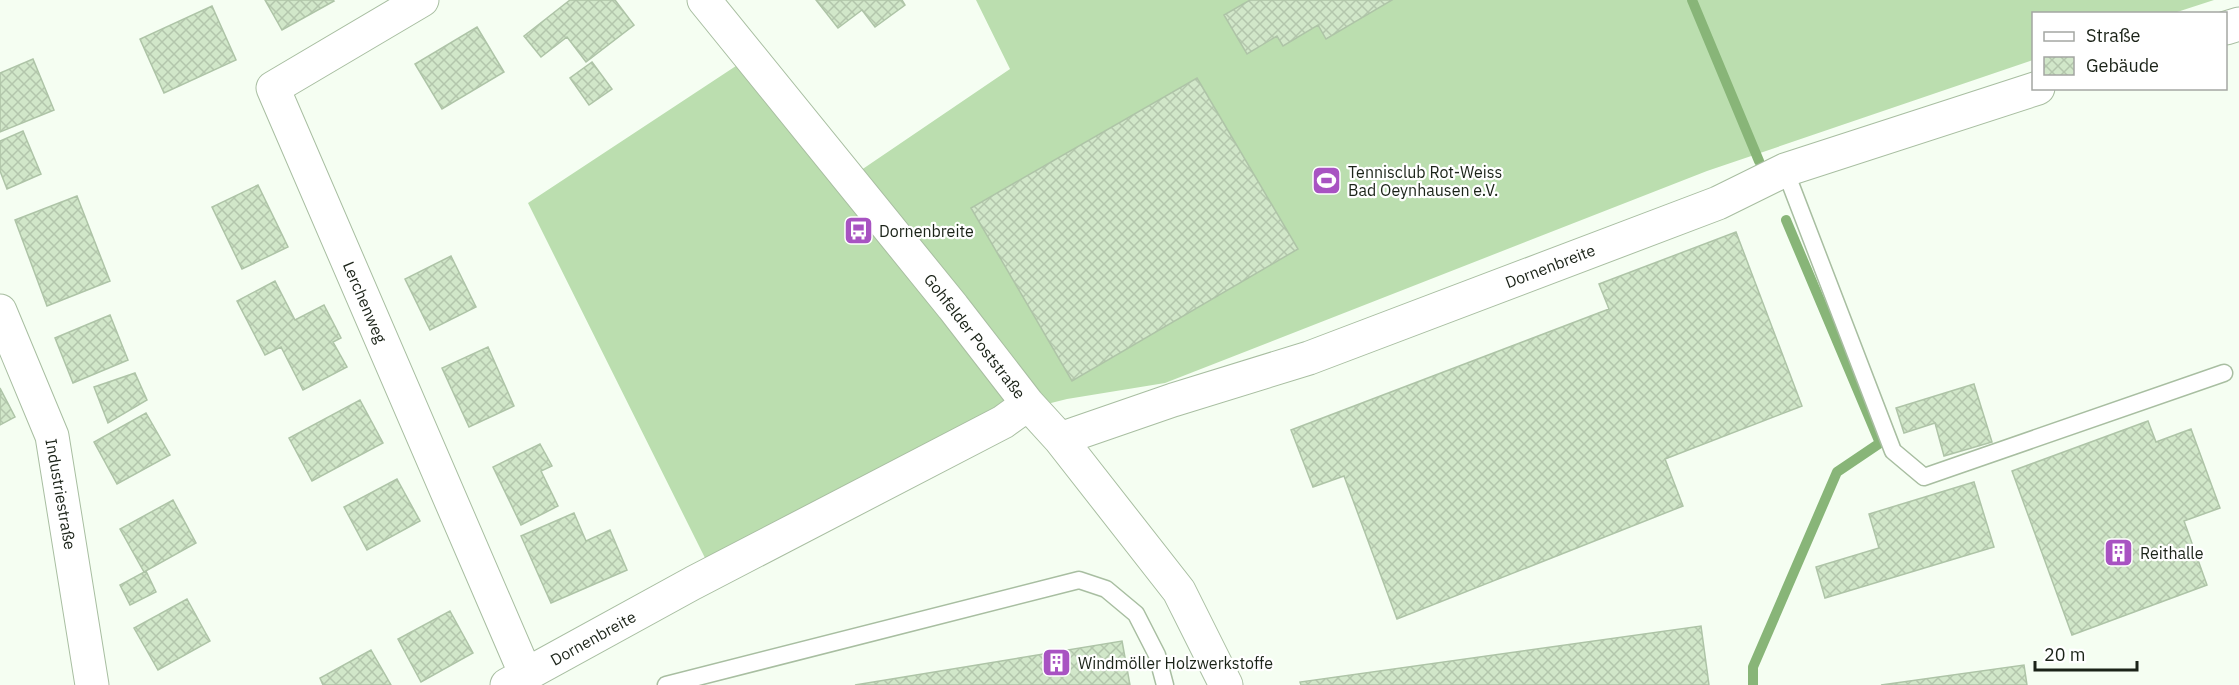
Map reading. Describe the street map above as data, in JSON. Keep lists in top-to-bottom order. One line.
{"streets":{"street":["Dornenbreite","Lerchenweg","Gohfelder Poststraße","Industriestraße"]},"crossings":[["Dornenbreite","Lerchenweg"],["Dornenbreite","Gohfelder Poststraße"]],"places":{"sports":["Tennisclub Rot-Weiss Bad Oeynhausen e.V."],"bus stop":["Dornenbreite"],"building":["Reithalle","Windmöller Holzwerkstoffe"]},"legend":["Straße","Gebäude"],"scale_bar":"20 m"}
